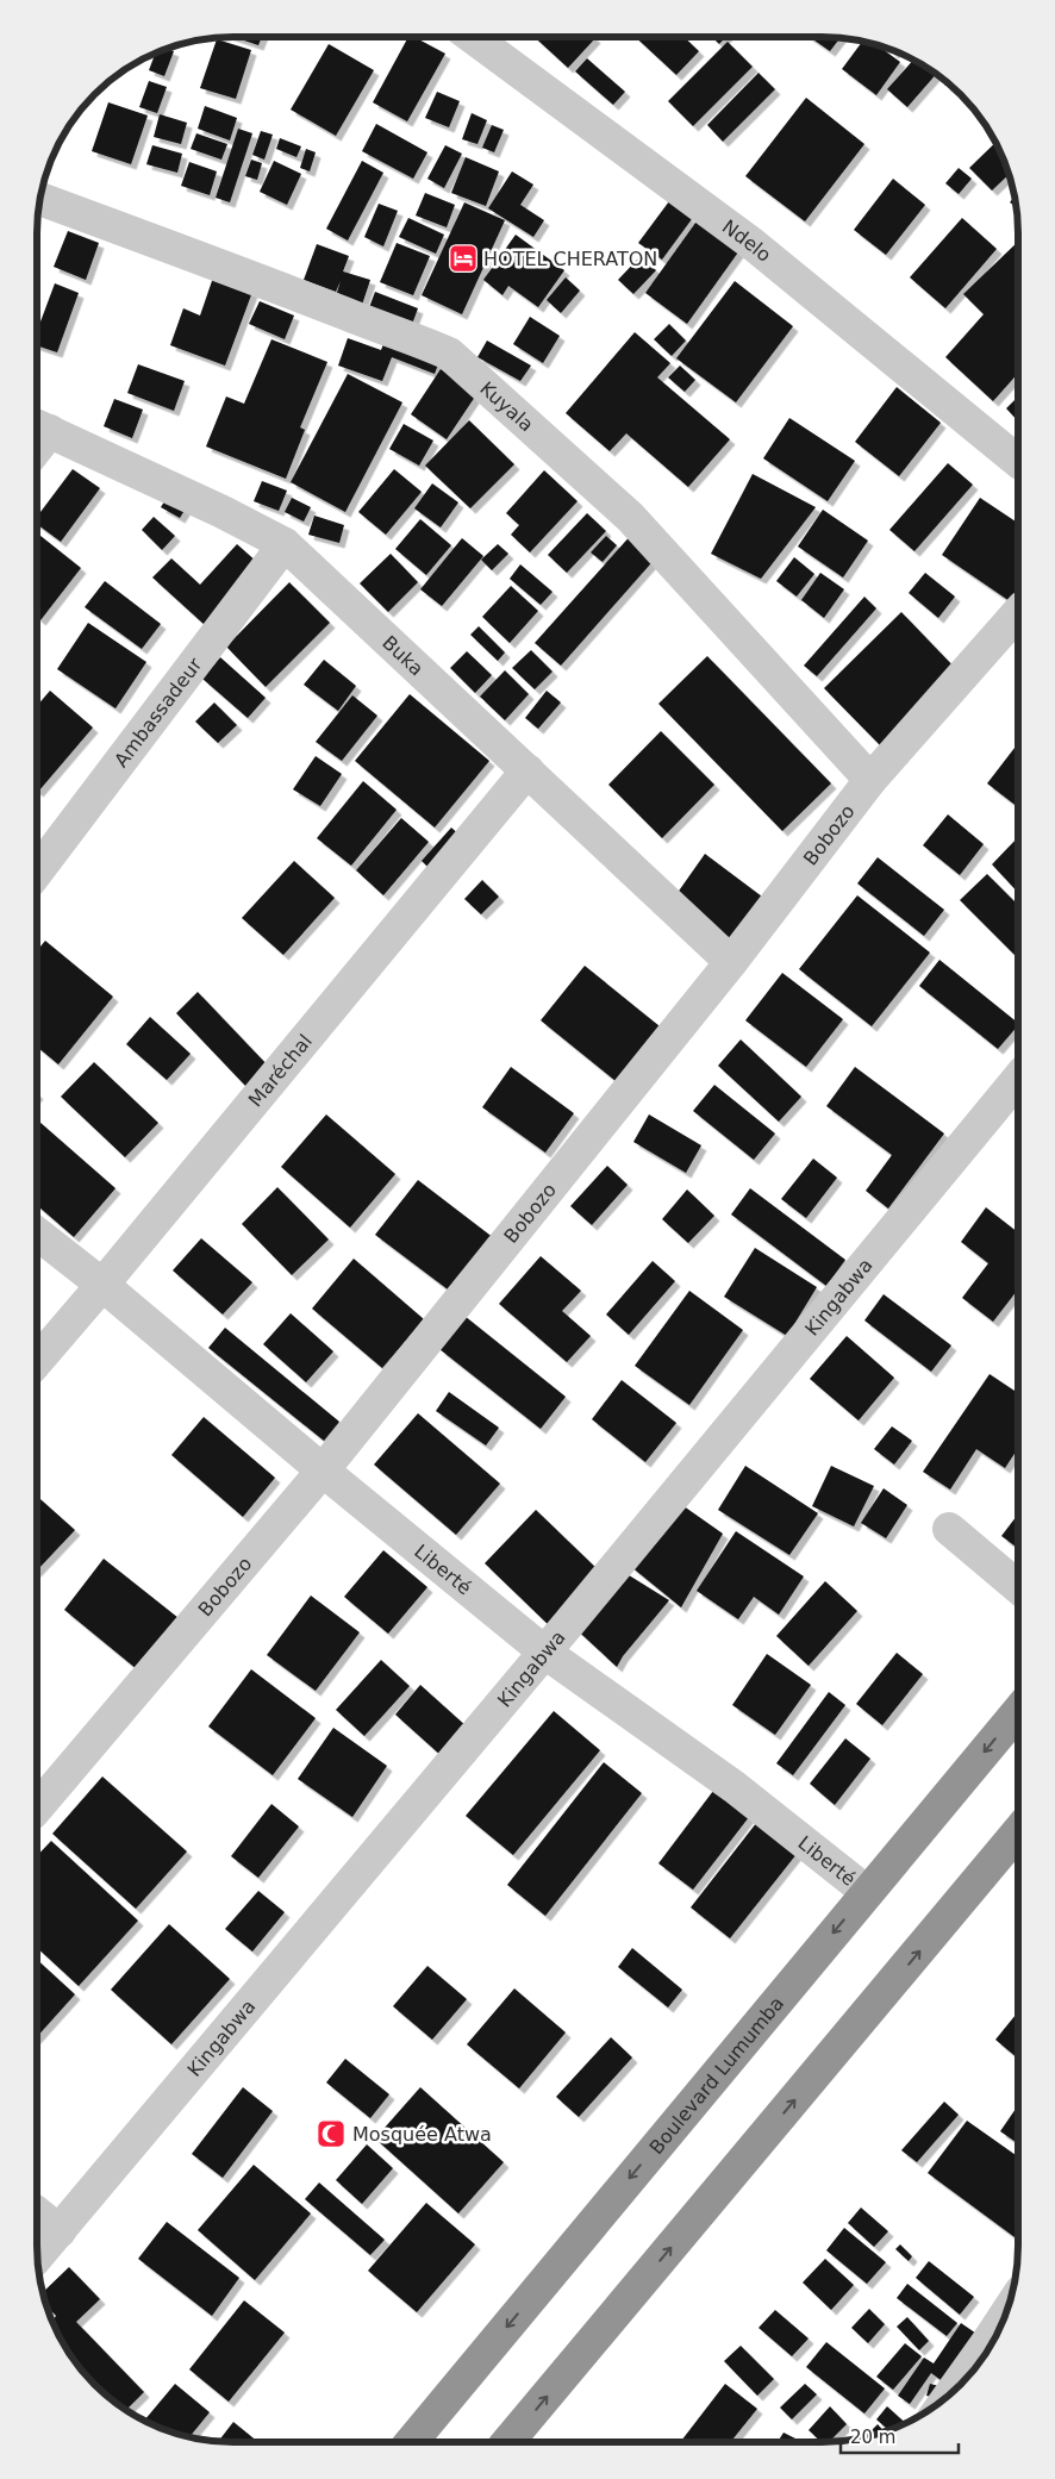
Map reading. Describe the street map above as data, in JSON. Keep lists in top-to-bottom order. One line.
{"streets":{"highway":["Boulevard Lumumba"],"street":["Ndelo","Kuyala","Buka","Ambassadeur","Bobozo","Maréchal","Kingabwa","Liberté"]},"crossings":[["Kuyala","Bobozo"],["Buka","Ambassadeur"],["Buka","Bobozo"],["Buka","Maréchal"],["Bobozo","Liberté"],["Maréchal","Liberté"],["Kingabwa","Liberté"],["Liberté","Boulevard Lumumba"]],"places":{"hotel":["HOTEL CHERATON"],"mosque":["Mosquée Atwa"]},"scale_bar":"20 m"}
